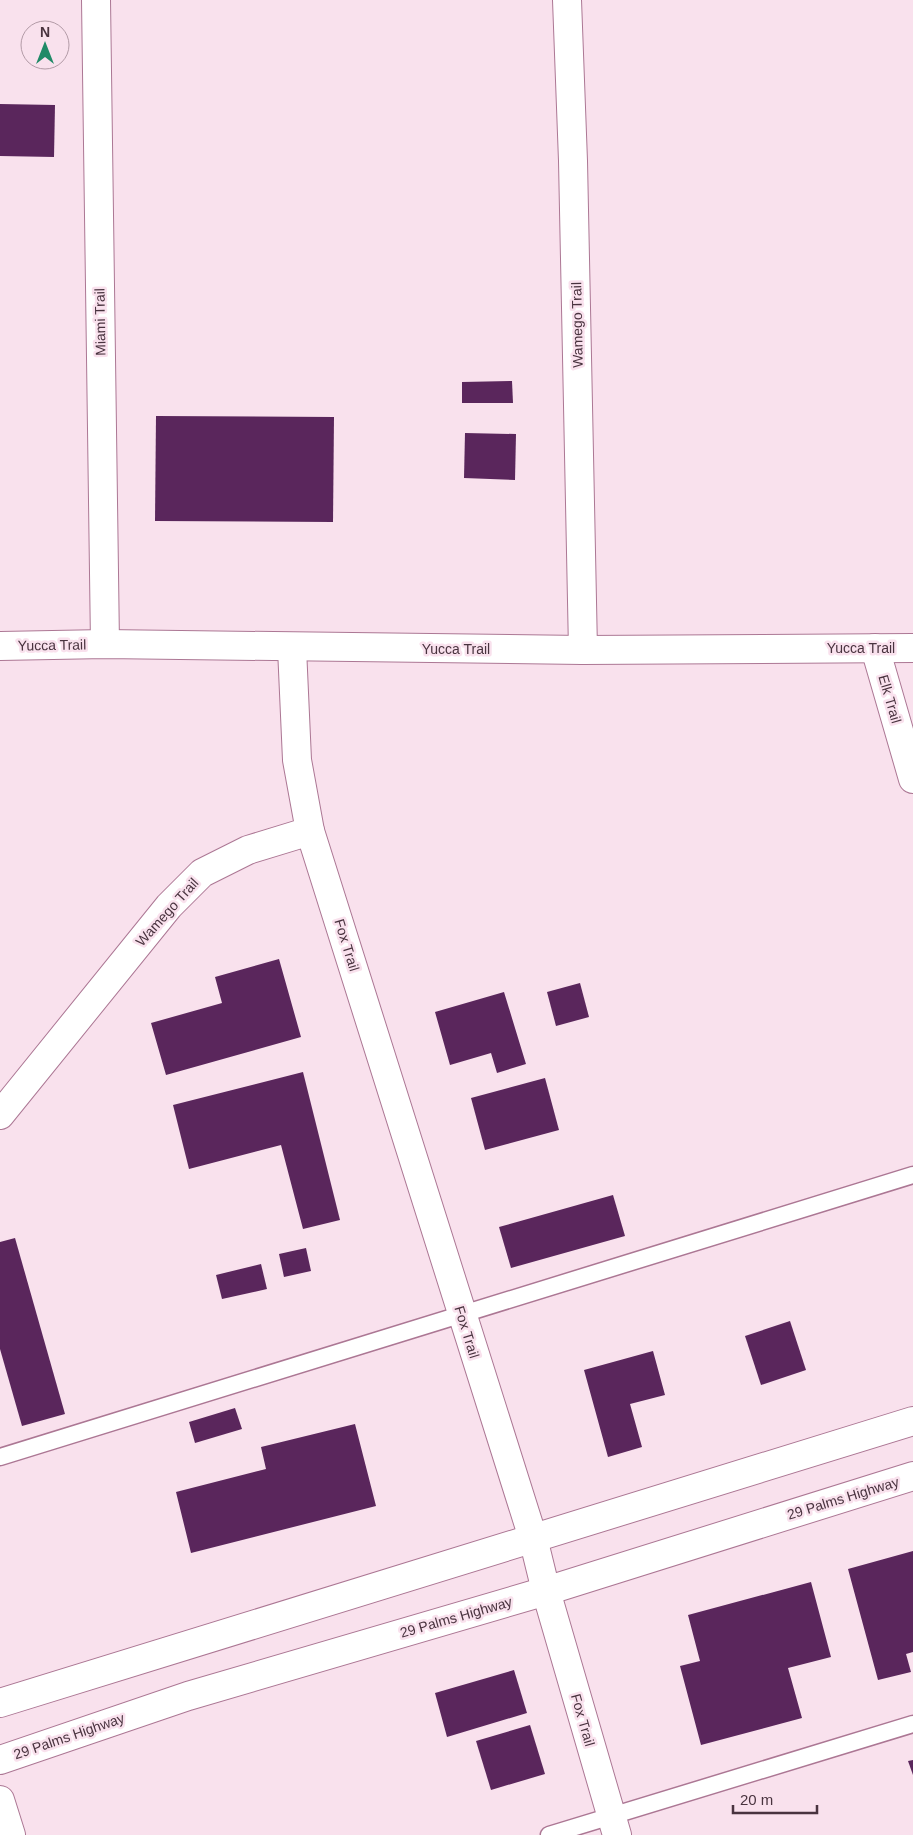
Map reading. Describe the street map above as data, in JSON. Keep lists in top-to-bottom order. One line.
{"streets":{"street":["Miami Trail","Wamego Trail","Yucca Trail","Elk Trail","Fox Trail","29 Palms Highway"]},"crossings":[["Miami Trail","Yucca Trail"],["Wamego Trail","Yucca Trail"],["Wamego Trail","Fox Trail"],["Yucca Trail","Elk Trail"],["Fox Trail","29 Palms Highway"]],"scale_bar":"20 m","north":"top"}
